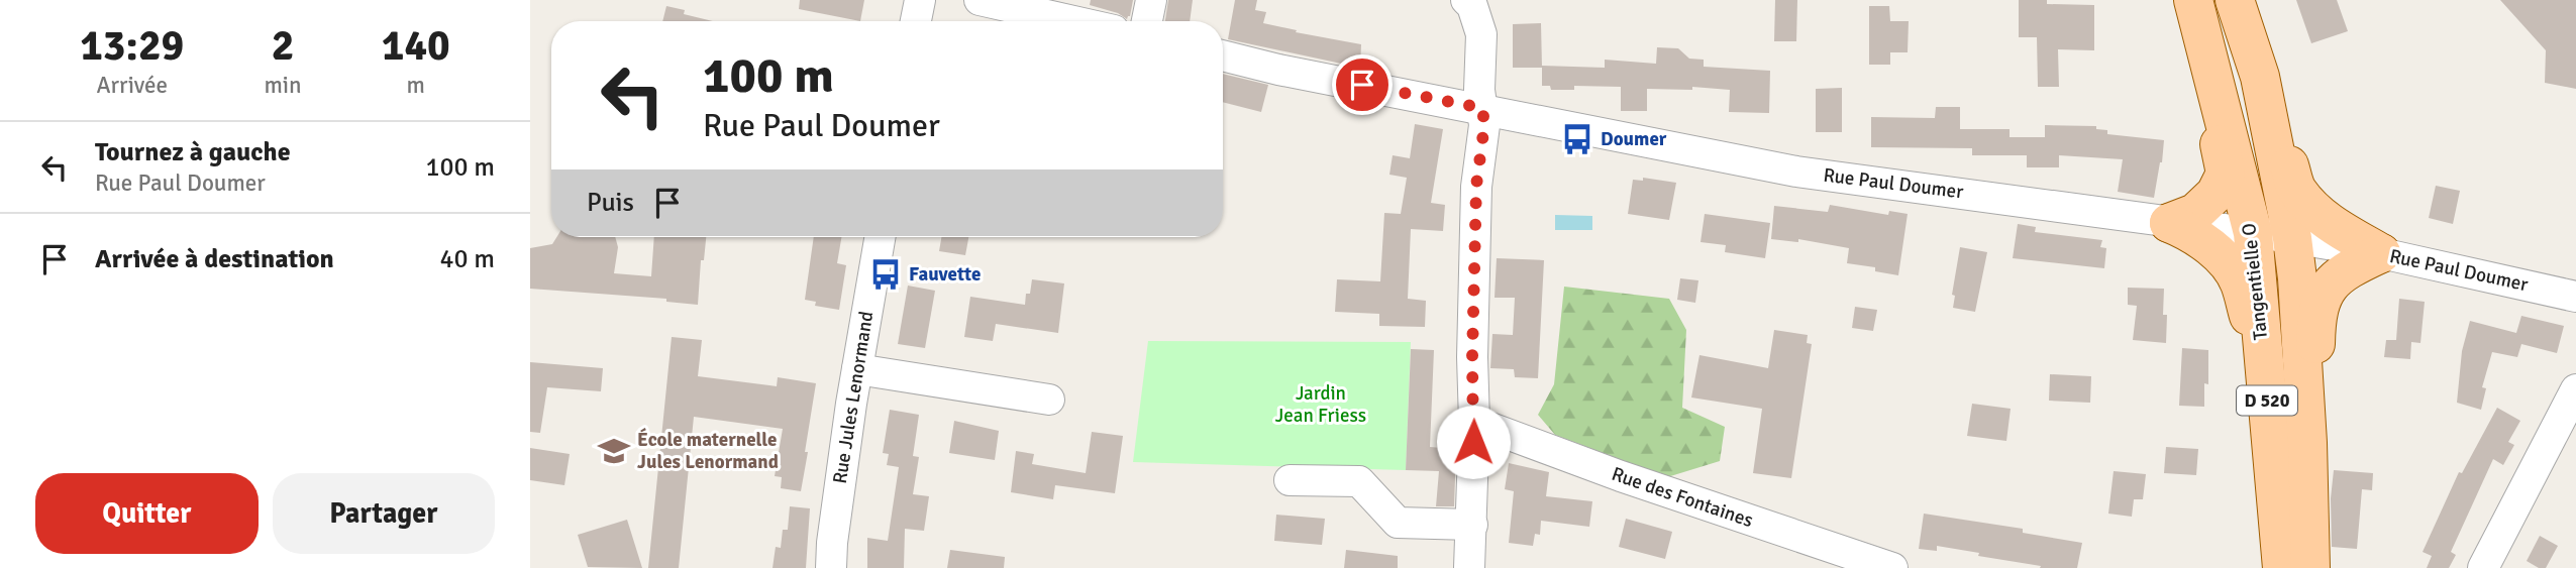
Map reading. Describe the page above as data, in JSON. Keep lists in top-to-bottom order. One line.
{"streets":{"main road":["Tangentielle O","D 520"],"street":["Rue Paul Doumer","Rue Jules Lenormand","Rue des Fontaines"]},"crossings":[["Rue Paul Doumer","Tangentielle O"],["Rue Paul Doumer","D 520"],["Tangentielle O","D 520"]],"parks":["Jardin Jean Friess"],"places":{"bus stop":["Doumer","Fauvette"],"school or university":["École maternelle Jules Lenormand"]},"page":{"eta":["13:29","Arrivée","2","min","140","m"],"turn":["100 m","Rue Paul Doumer"],"list":[{"name":"Tournez à gauche","note":"Rue Paul Doumer","value":"100 m"},{"name":"Arrivée à destination","value":"40 m"}],"then":"Puis","buttons":["Quitter","Partager"]}}
